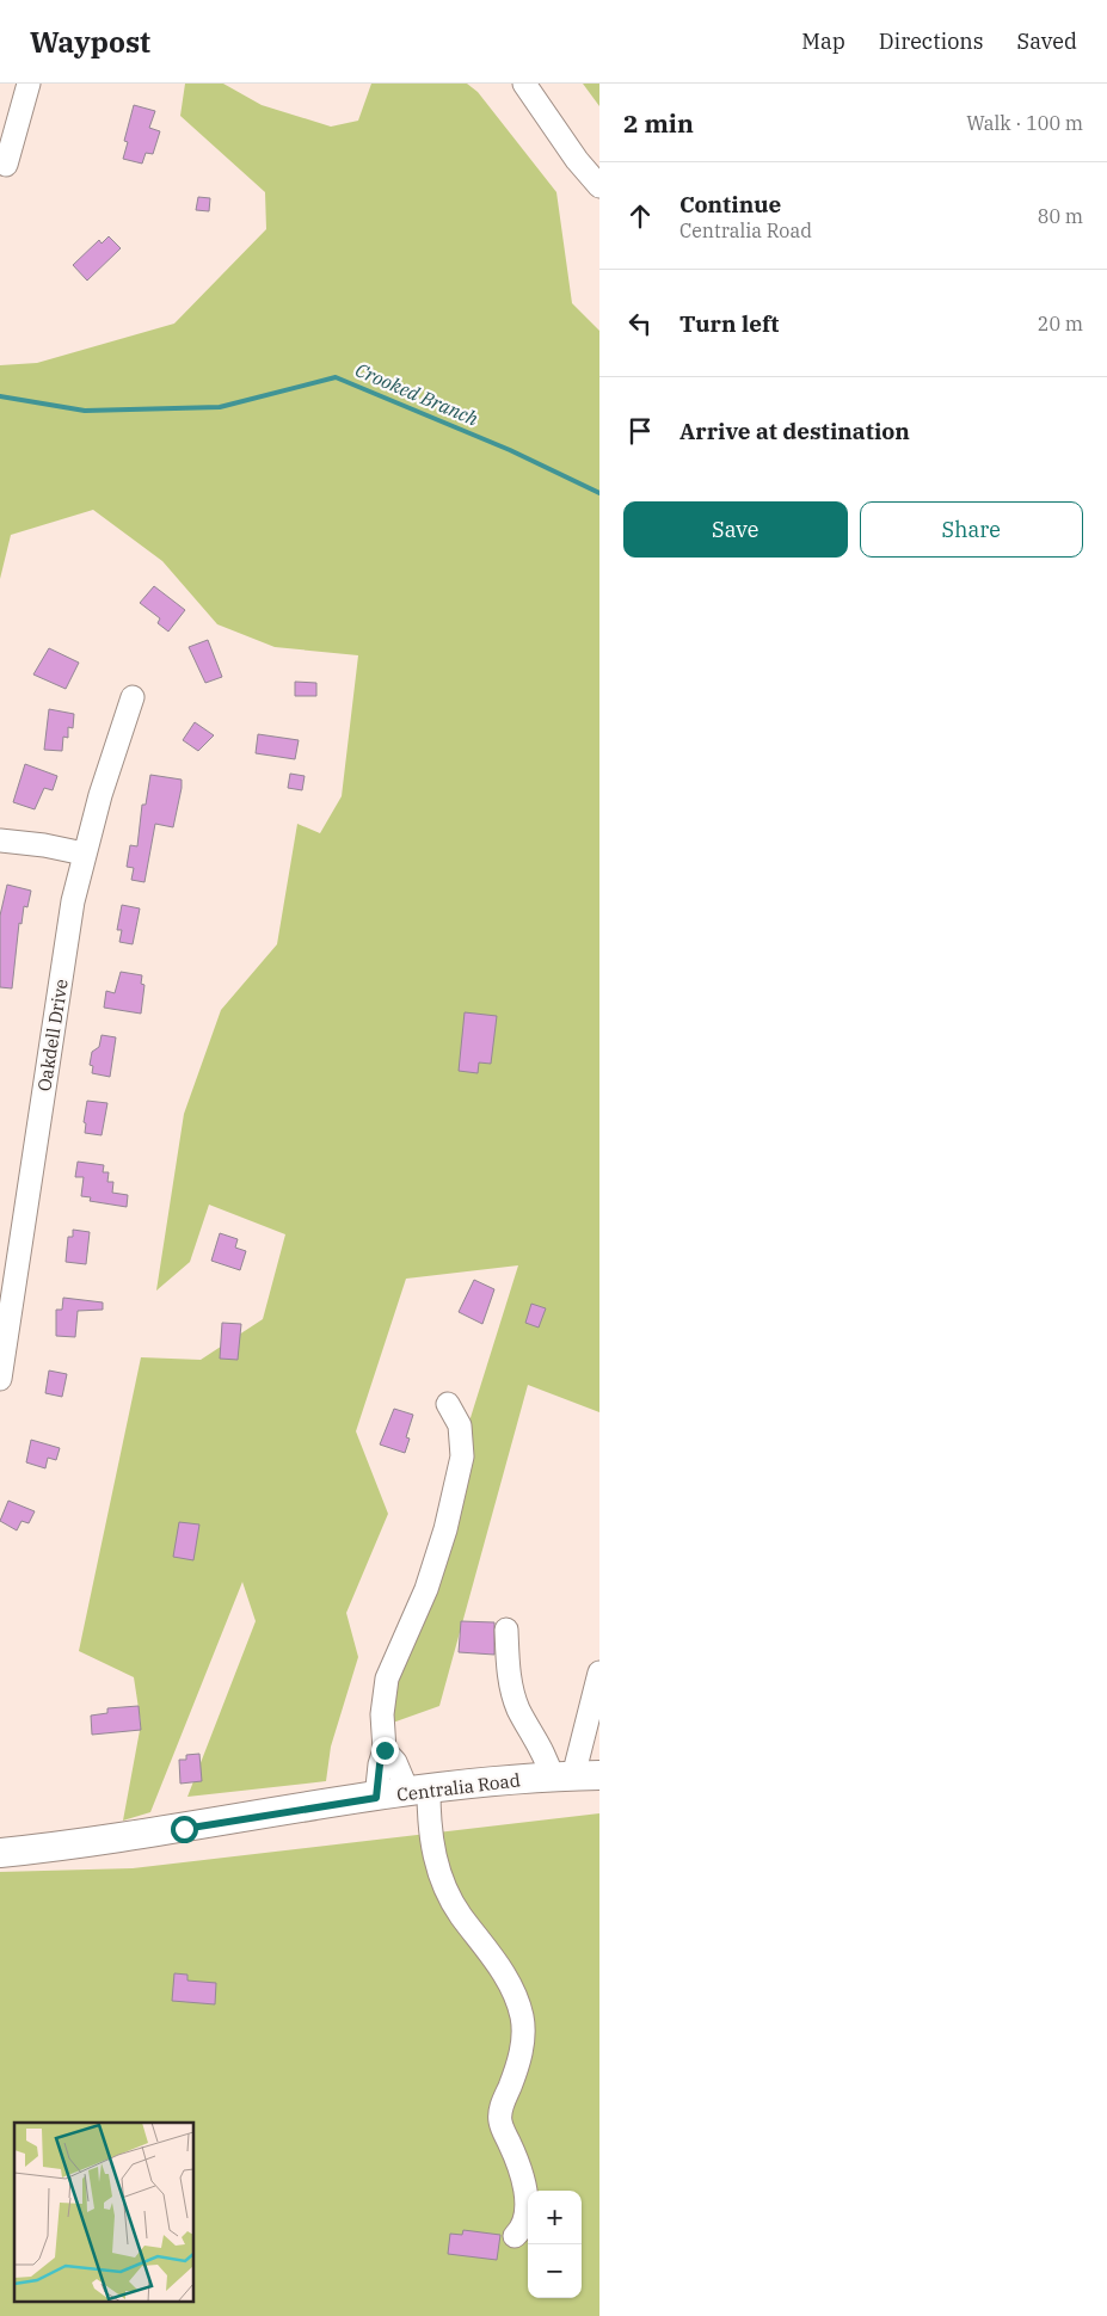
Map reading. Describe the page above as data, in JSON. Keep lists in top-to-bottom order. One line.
{"streets":{"main road":["Centralia Road"],"street":["Oakdell Drive"]},"water":["Crooked Branch"],"page":{"header":"Waypost","nav":["Map","Directions","Saved"],"heading":["2 min","Walk · 100 m"],"list":[["Continue","Centralia Road","80 m"],["Turn left","20 m"],"Arrive at destination"],"buttons":["Save","Share"],"map_buttons":["+","−"]}}
